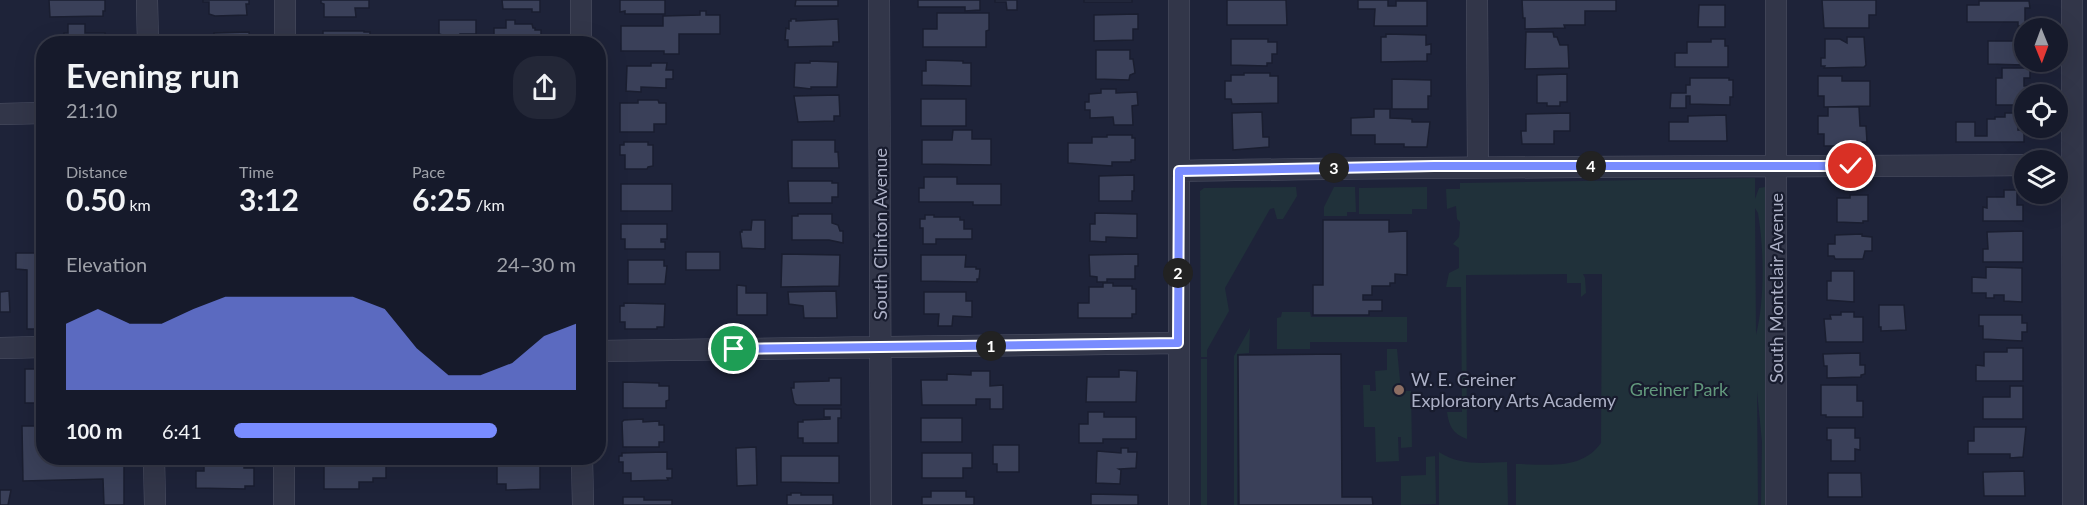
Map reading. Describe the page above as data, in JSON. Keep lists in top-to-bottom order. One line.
{"streets":{"street":["South Clinton Avenue","South Montclair Avenue"]},"parks":["Greiner Park"],"places":["W. E. Greiner Exploratory Arts Academy"],"north":"bottom","page":{"heading":["Evening run","21:10"],"stats":[["Distance","0.50 km"],["Time","3:12"],["Pace","6:25 /km"]],"pins":["4","3","2","1"],"chart":["Elevation","24–30 m"],"list":[{"name":"100 m","note":"6:41"}]}}
